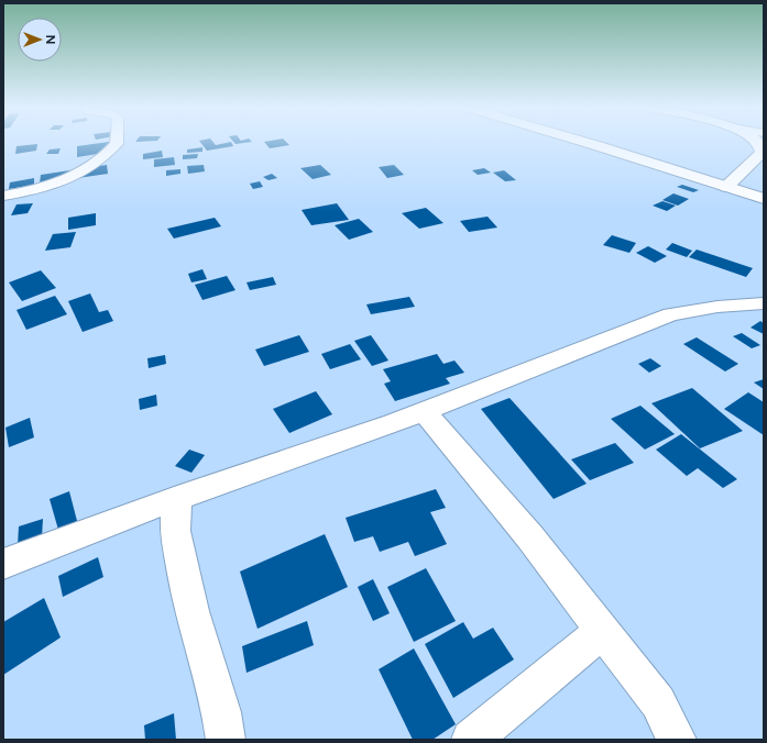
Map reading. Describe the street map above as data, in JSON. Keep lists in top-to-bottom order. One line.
{"north":"right"}
